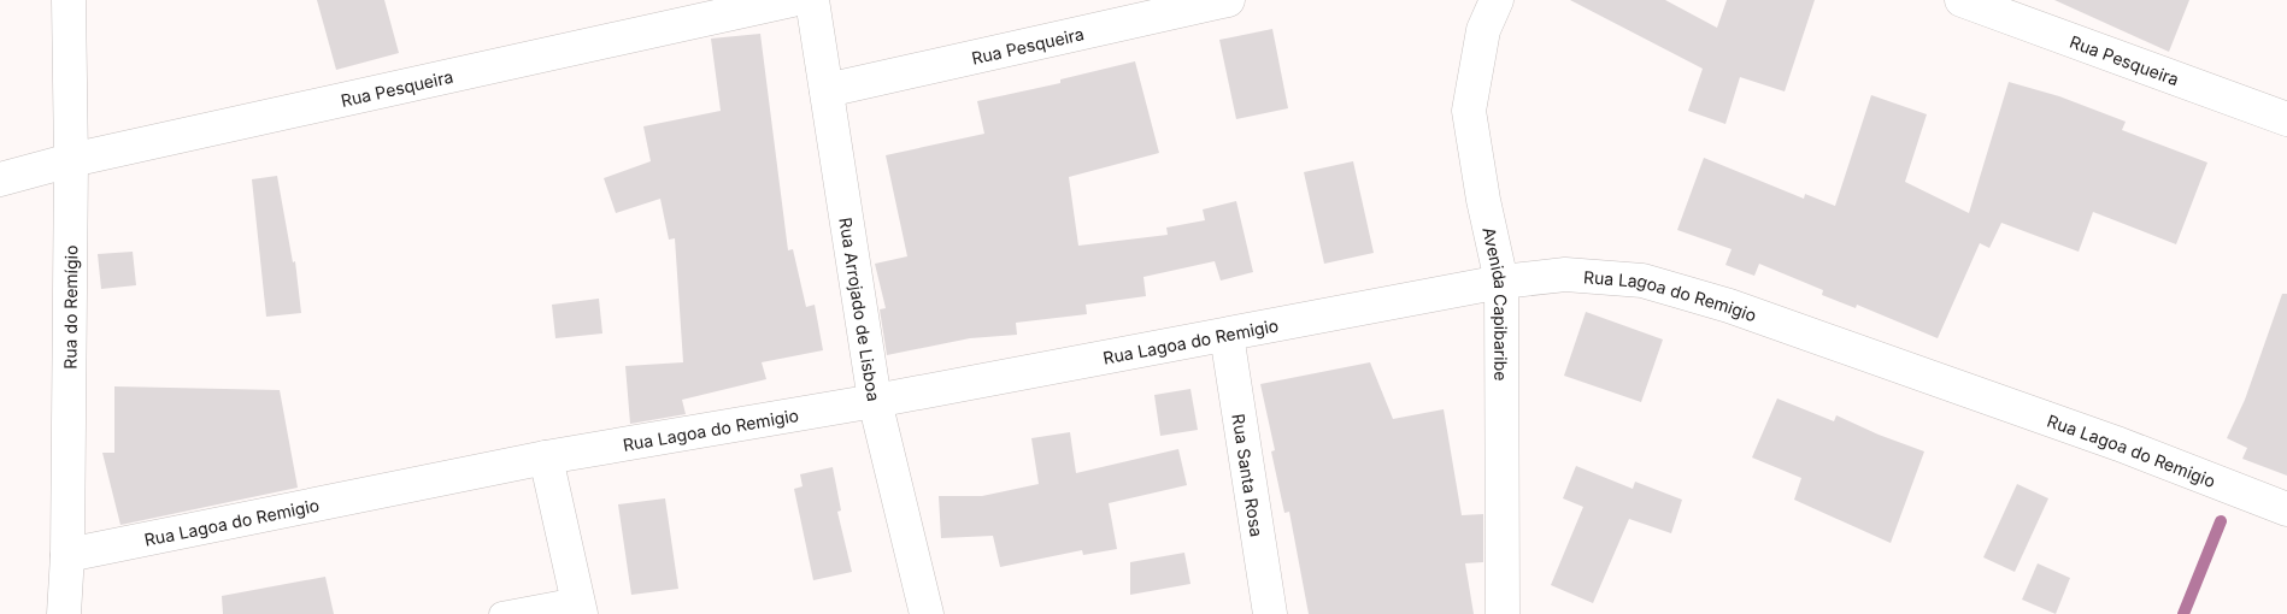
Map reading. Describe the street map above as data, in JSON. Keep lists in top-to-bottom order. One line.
{"streets":{"street":["Rua Pesqueira","Rua Lagoa do Remigio","Avenida Capibaribe","Rua do Remígio","Rua Arrojado de Lisboa","Rua Santa Rosa"]},"crossings":[["Rua Pesqueira","Rua do Remígio"],["Rua Pesqueira","Rua Arrojado de Lisboa"],["Rua Lagoa do Remigio","Avenida Capibaribe"],["Rua Lagoa do Remigio","Rua do Remígio"],["Rua Lagoa do Remigio","Rua Arrojado de Lisboa"],["Rua Lagoa do Remigio","Rua Santa Rosa"]]}
